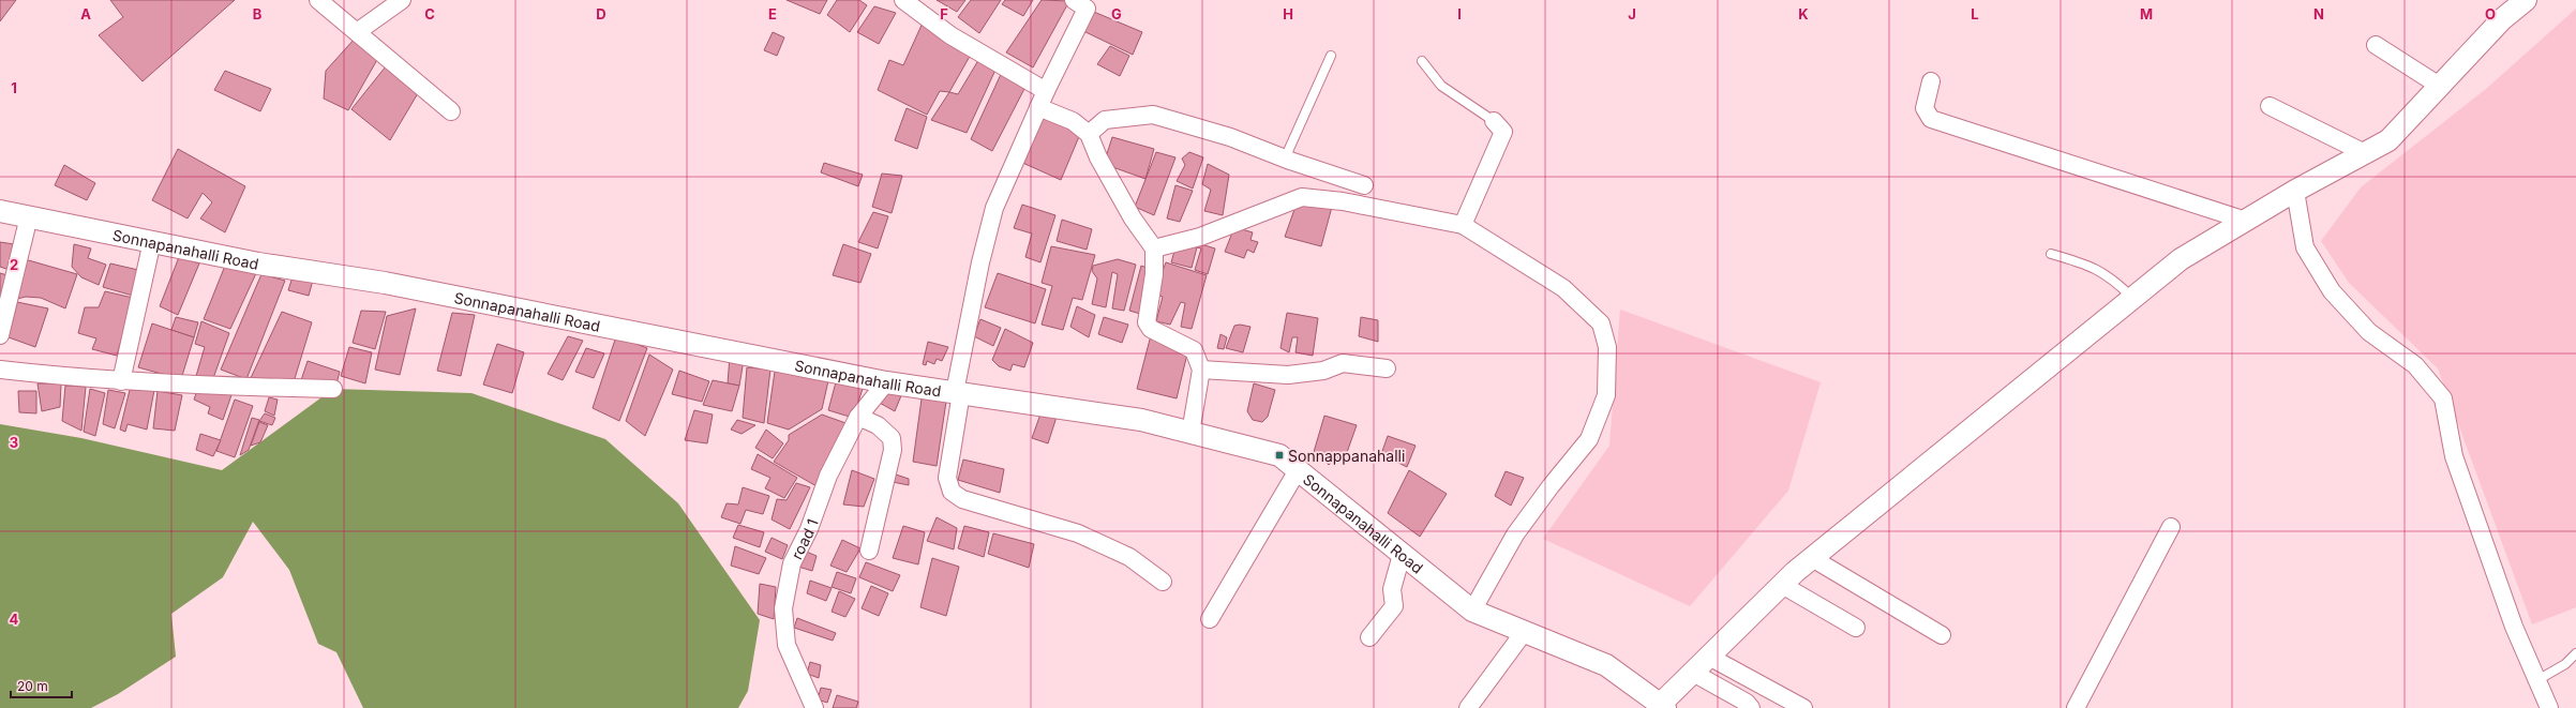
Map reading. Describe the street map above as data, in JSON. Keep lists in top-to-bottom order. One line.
{"streets":{"street":["Sonnapanahalli Road","road 1"]},"crossings":[["Sonnapanahalli Road","road 1"]],"places":{"transit":["Sonnappanahalli"]},"scale_bar":"20 m","grid":{"columns":["A","B","C","D","E","F","G","H","I","J","K","L","M","N","O"],"rows":["1","2","3","4"]}}
